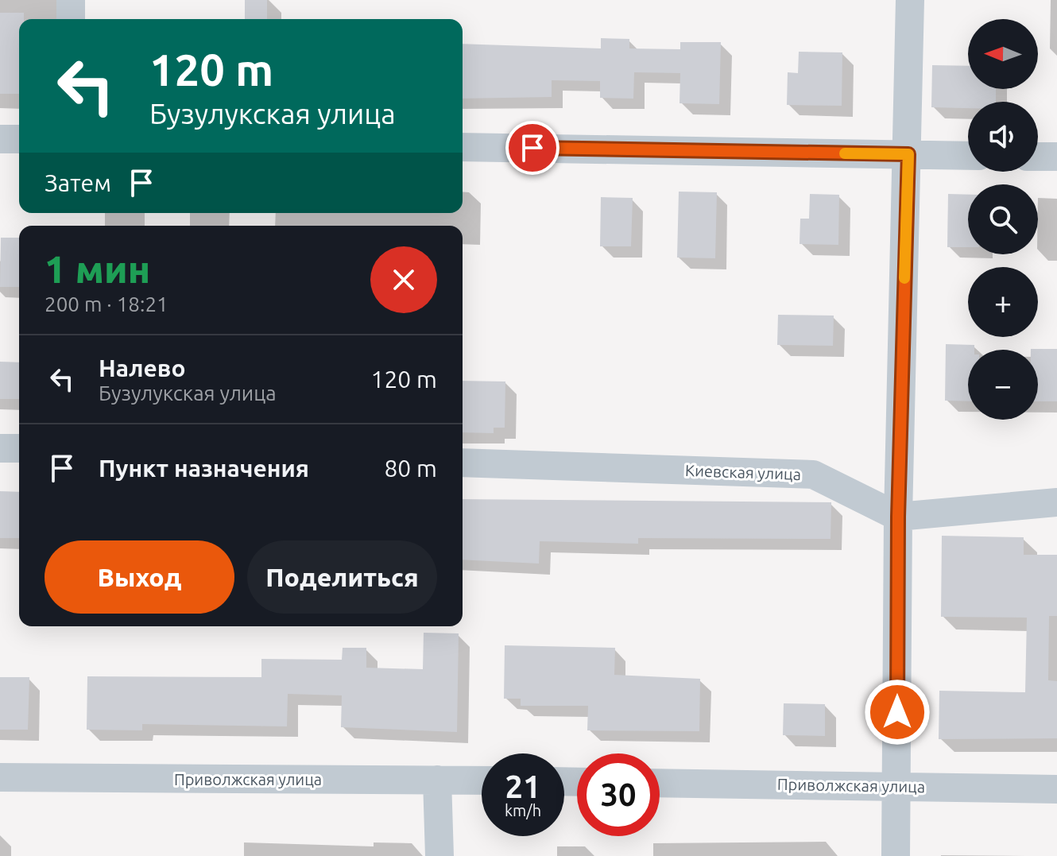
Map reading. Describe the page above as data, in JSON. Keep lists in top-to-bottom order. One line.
{"streets":{"street":["Киевская улица","Приволжская улица"]},"north":"left","page":{"map_buttons":["+","−"],"turn":["120 m","Бузулукская улица"],"then":"Затем","heading":["1 мин","200 m · 18:21"],"list":[{"name":"Налево","note":"Бузулукская улица","value":"120 m"},{"name":"Пункт назначения","value":"80 m"}],"buttons":["Выход","Поделиться"],"speed":"21 km/h","limit":"30"}}
